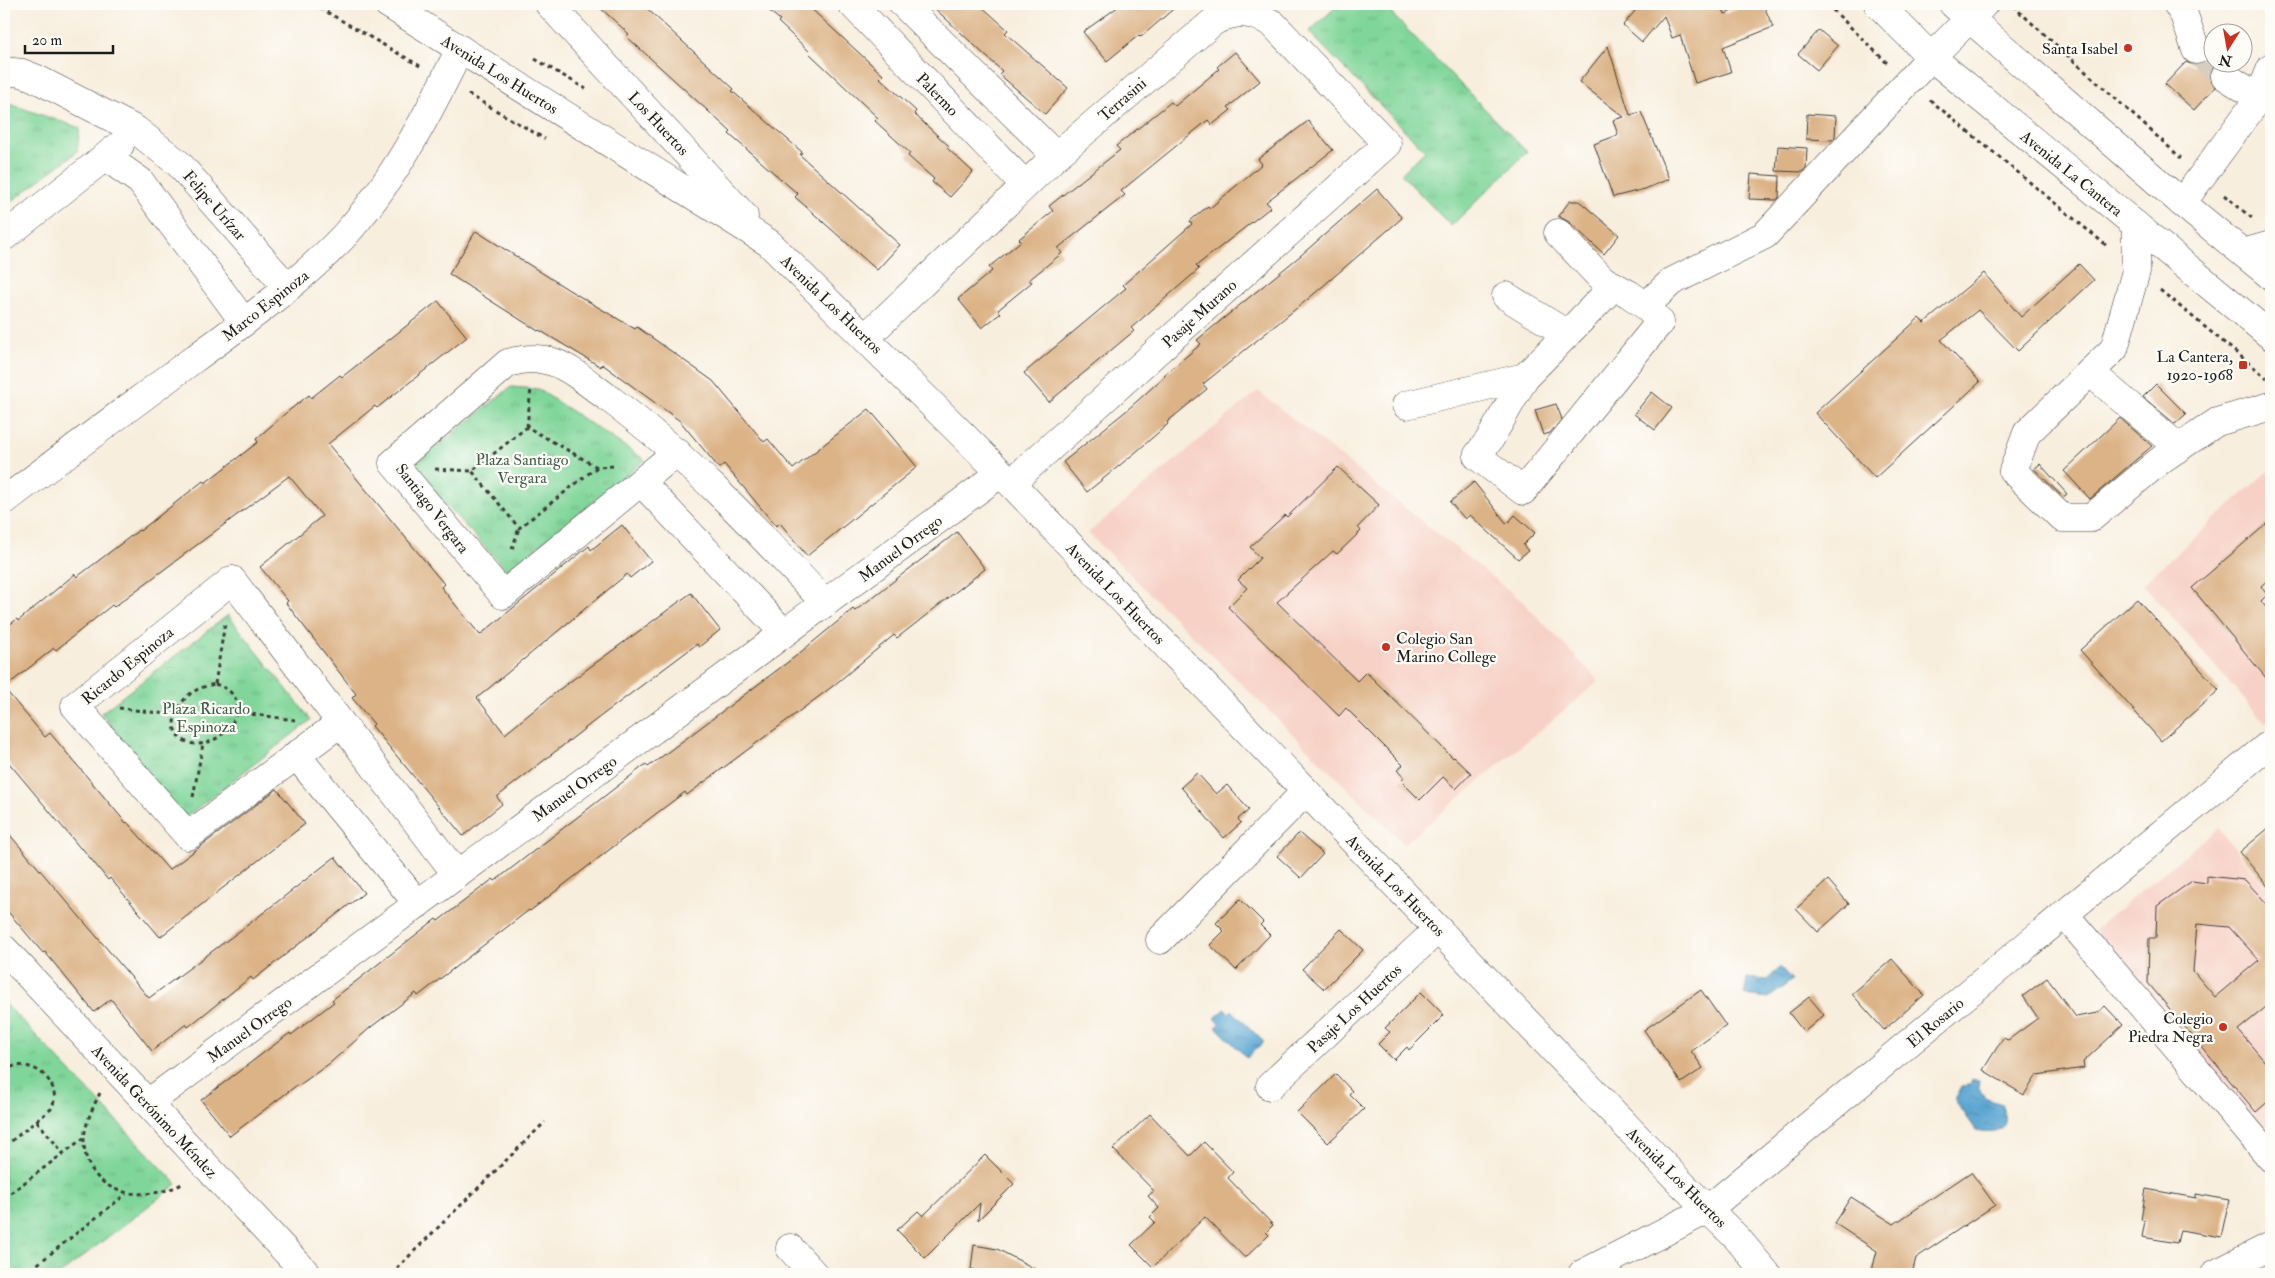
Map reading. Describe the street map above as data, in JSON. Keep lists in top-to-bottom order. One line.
{"streets":{"main road":["Avenida Los Huertos","Palermo","Terrasini","Los Huertos","Avenida La Cantera","Felipe Urízar","Marco Espinoza","Pasaje Murano","Santiago Vergara","Manuel Orrego","Ricardo Espinoza","Pasaje Los Huertos","El Rosario","Avenida Gerónimo Méndez"]},"crossings":[["Avenida Los Huertos","Terrasini"],["Avenida Los Huertos","Los Huertos"],["Avenida Los Huertos","Marco Espinoza"],["Avenida Los Huertos","Pasaje Murano"],["Avenida Los Huertos","Manuel Orrego"],["Avenida Los Huertos","Pasaje Los Huertos"],["Avenida Los Huertos","El Rosario"],["Palermo","Terrasini"],["Terrasini","Pasaje Murano"],["Felipe Urízar","Marco Espinoza"],["Pasaje Murano","Manuel Orrego"],["Santiago Vergara","Manuel Orrego"],["Manuel Orrego","Avenida Gerónimo Méndez"]],"parks":["Plaza Santiago Vergara","Plaza Ricardo Espinoza"],"places":{"other":["Santa Isabel","Colegio San Marino College","Colegio Piedra Negra"],"transit":["La Cantera, 1920-1968"]},"scale_bar":"20 m","north":"bottom"}
